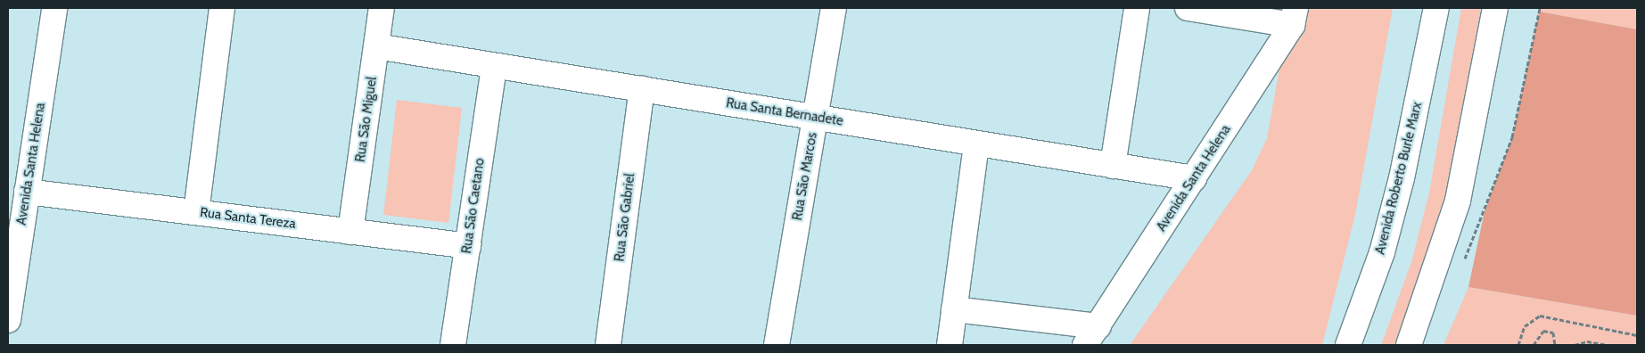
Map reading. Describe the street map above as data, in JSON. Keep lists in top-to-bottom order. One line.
{"streets":{"street":["Rua Santa Bernadete","Rua São Miguel","Avenida Santa Helena","Rua São Marcos","Avenida Roberto Burle Marx","Rua São Caetano","Rua São Gabriel","Rua Santa Tereza"]},"crossings":[["Rua Santa Bernadete","Rua São Miguel"],["Rua Santa Bernadete","Avenida Santa Helena"],["Rua Santa Bernadete","Rua São Marcos"],["Rua Santa Bernadete","Rua São Caetano"],["Rua Santa Bernadete","Rua São Gabriel"],["Rua São Miguel","Rua Santa Tereza"],["Avenida Santa Helena","Rua Santa Tereza"],["Rua São Caetano","Rua Santa Tereza"]]}
